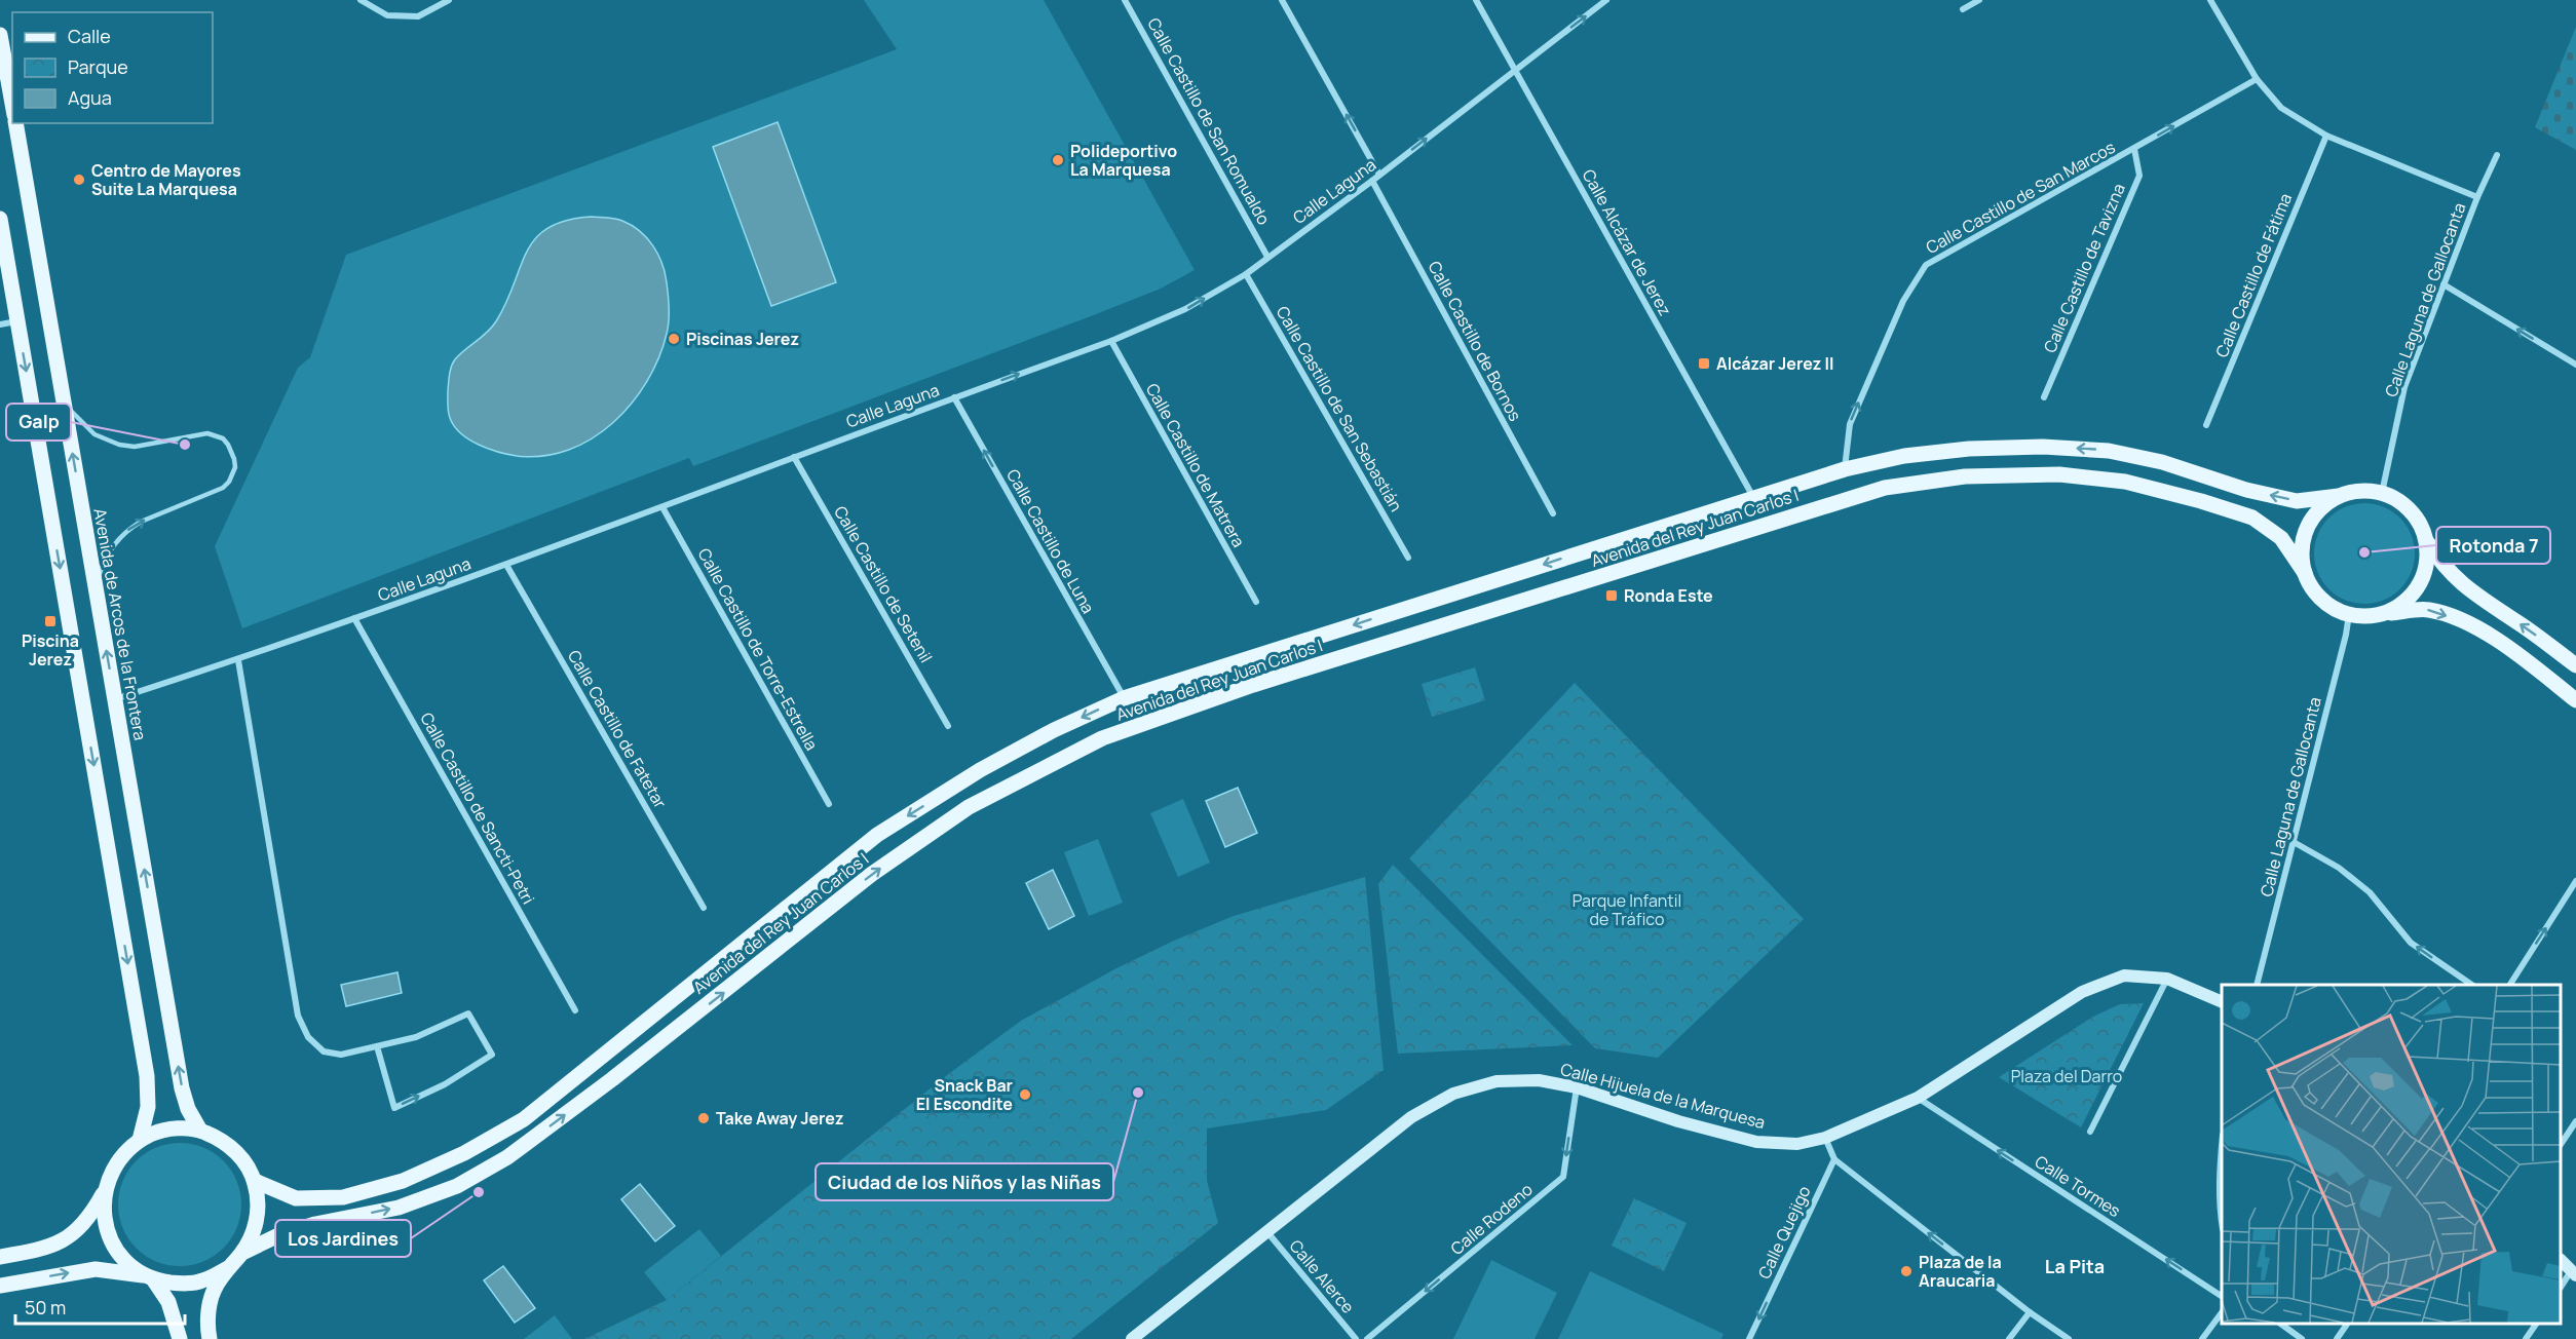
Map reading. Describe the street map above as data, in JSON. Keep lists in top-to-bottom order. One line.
{"streets":{"main road":["Avenida del Rey Juan Carlos I","Avenida de Arcos de la Frontera"],"street":["Calle Castillo de San Romualdo","Calle Laguna","Calle Castillo de San Marcos","Calle Alcázar de Jerez","Calle Castillo de Tavizna","Calle Castillo de Fátima","Calle Laguna de Gallocanta","Calle Castillo de Bornos","Calle Castillo de San Sebastián","Calle Castillo de Matrera","Calle Castillo de Luna","Calle Castillo de Setenil","Calle Castillo de Torre-Estrella","Calle Castillo de Fatetar","Calle Castillo de Sancti-Petri","Calle Hijuela de la Marquesa","Calle Tormes","Calle Rodeno","Calle Quejigo","Calle Alerce"]},"crossings":[["Calle Castillo de San Romualdo","Calle Laguna"],["Calle Laguna","Calle Alcázar de Jerez"],["Calle Laguna","Calle Castillo de Bornos"],["Calle Laguna","Calle Castillo de San Sebastián"],["Calle Laguna","Calle Castillo de Matrera"],["Calle Laguna","Calle Castillo de Luna"],["Calle Laguna","Calle Castillo de Setenil"],["Calle Laguna","Avenida de Arcos de la Frontera"],["Calle Laguna","Calle Castillo de Torre-Estrella"],["Calle Laguna","Calle Castillo de Fatetar"],["Calle Laguna","Calle Castillo de Sancti-Petri"],["Calle Castillo de San Marcos","Calle Castillo de Tavizna"],["Calle Castillo de San Marcos","Avenida del Rey Juan Carlos I"],["Calle Alcázar de Jerez","Avenida del Rey Juan Carlos I"],["Calle Laguna de Gallocanta","Avenida del Rey Juan Carlos I"],["Avenida del Rey Juan Carlos I","Calle Castillo de Luna"],["Avenida del Rey Juan Carlos I","Avenida de Arcos de la Frontera"],["Calle Hijuela de la Marquesa","Calle Tormes"],["Calle Hijuela de la Marquesa","Calle Rodeno"],["Calle Hijuela de la Marquesa","Calle Alerce"]],"one_way":["Calle Laguna","Calle Castillo de San Marcos","Calle Castillo de Luna","Calle Tormes","Calle Rodeno","Calle Quejigo"],"districts":["La Pita"],"parks":["Parque Infantil de Tráfico","Plaza del Darro"],"places":{"other":["Polideportivo La Marquesa","Centro de Mayores Suite La Marquesa","Piscinas Jerez","Galp","Rotonda 7","Ciudad de los Niños y las Niñas","Snack Bar El Escondite","Take Away Jerez","Los Jardines","Plaza de la Araucaria"],"transit":["Alcázar Jerez II","Ronda Este","Piscina Jerez"]},"legend":["Calle","Parque","Agua"],"scale_bar":"50 m"}
